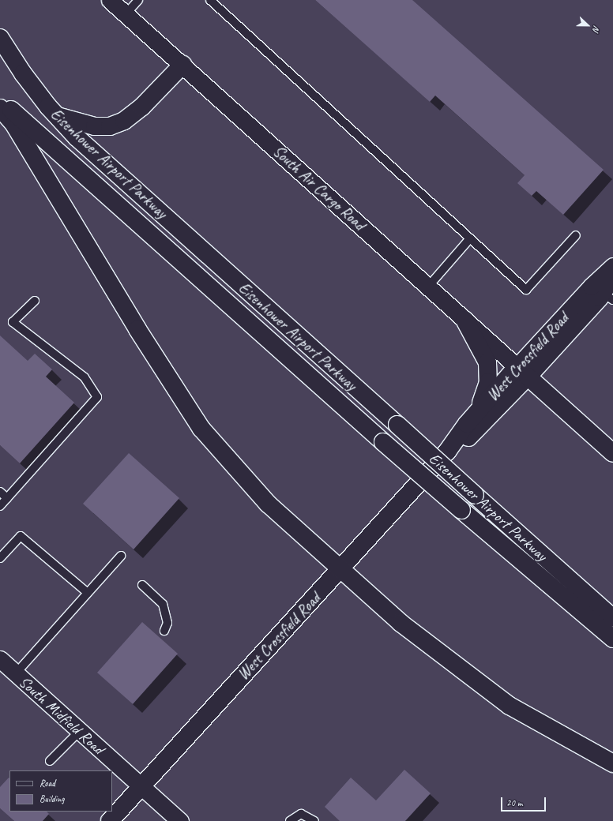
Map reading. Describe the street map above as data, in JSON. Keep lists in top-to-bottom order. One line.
{"streets":{"main road":["Eisenhower Airport Parkway","West Crossfield Road"],"street":["South Air Cargo Road","South Midfield Road"]},"crossings":[["South Air Cargo Road","West Crossfield Road"],["West Crossfield Road","South Midfield Road"]],"legend":["Road","Building"],"scale_bar":"20 m","north":"right"}
